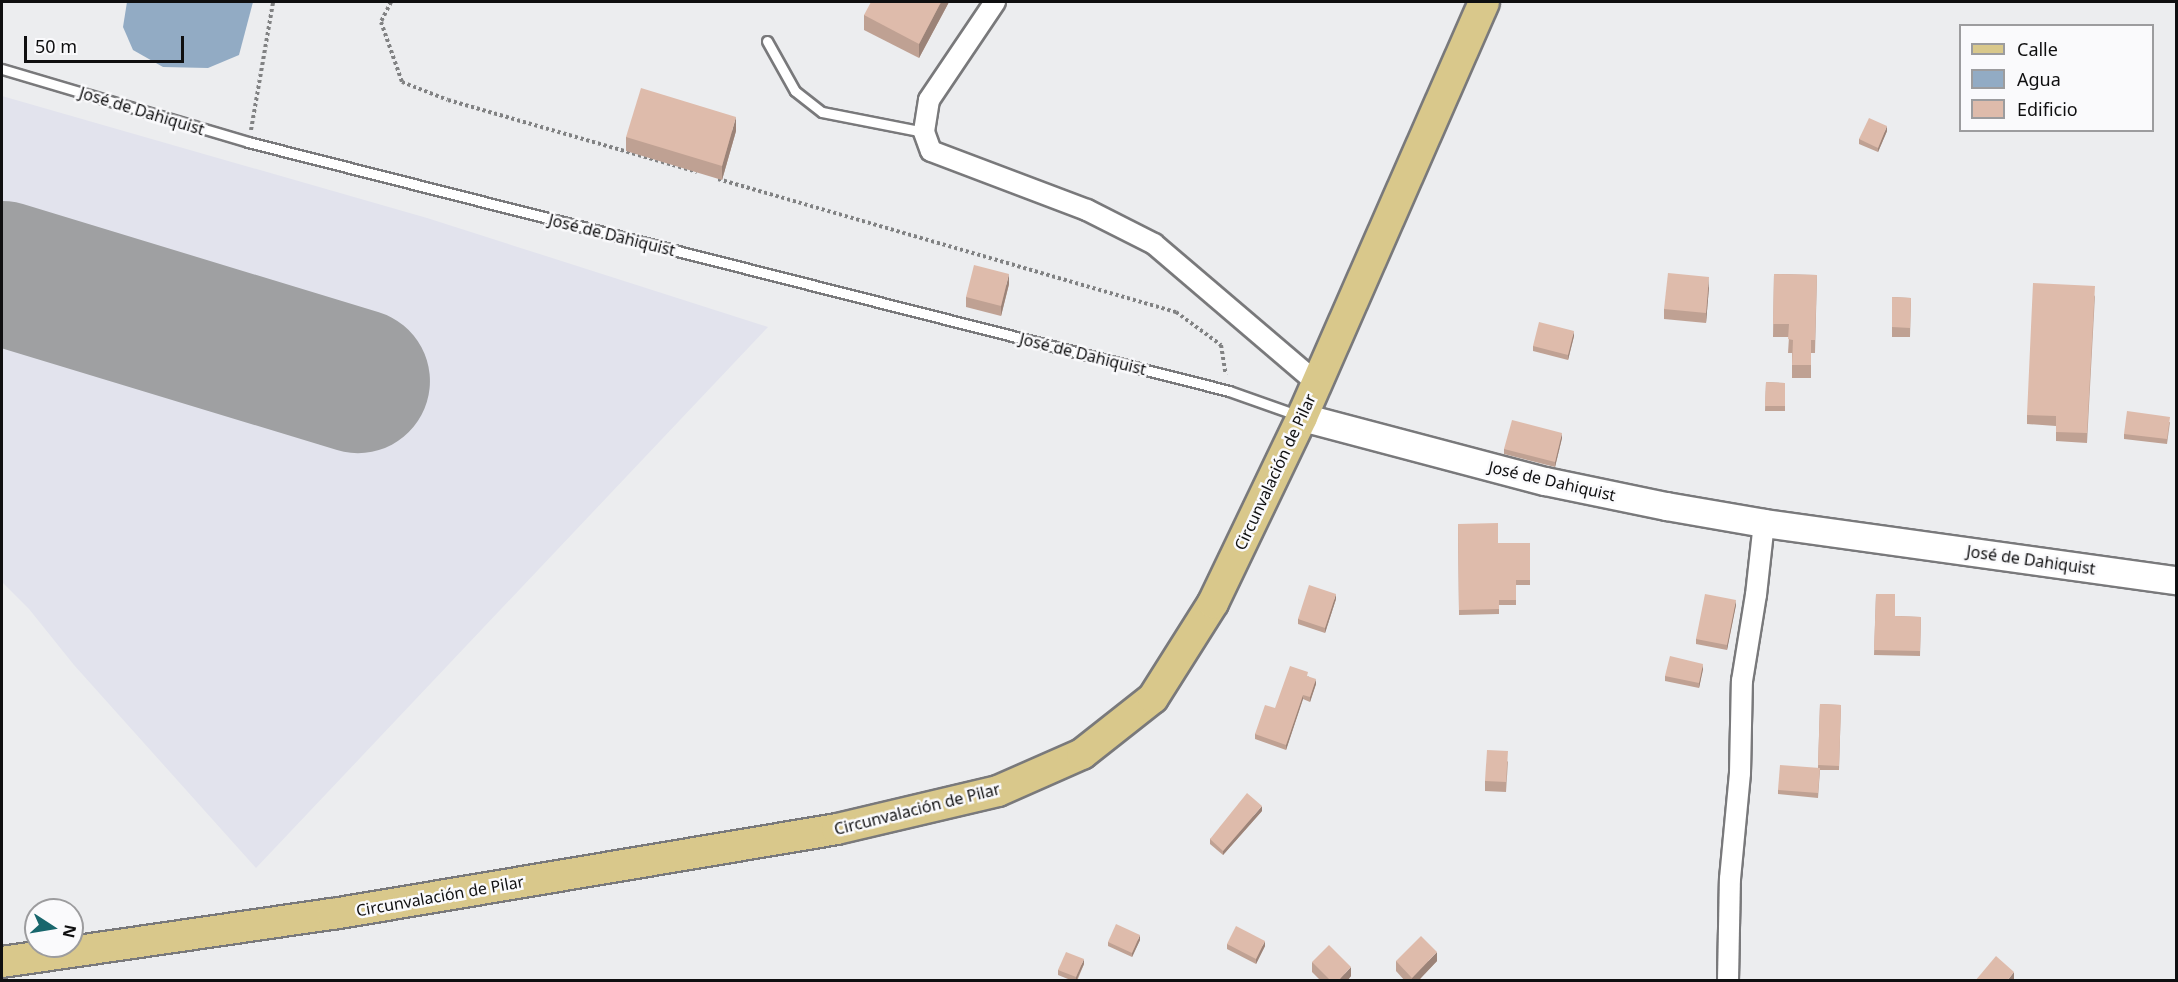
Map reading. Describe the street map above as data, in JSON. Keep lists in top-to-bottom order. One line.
{"streets":{"main road":["José de Dahiquist","Circunvalación de Pilar"]},"crossings":[["José de Dahiquist","Circunvalación de Pilar"]],"legend":["Calle","Agua","Edificio"],"scale_bar":"50 m","north":"right"}
